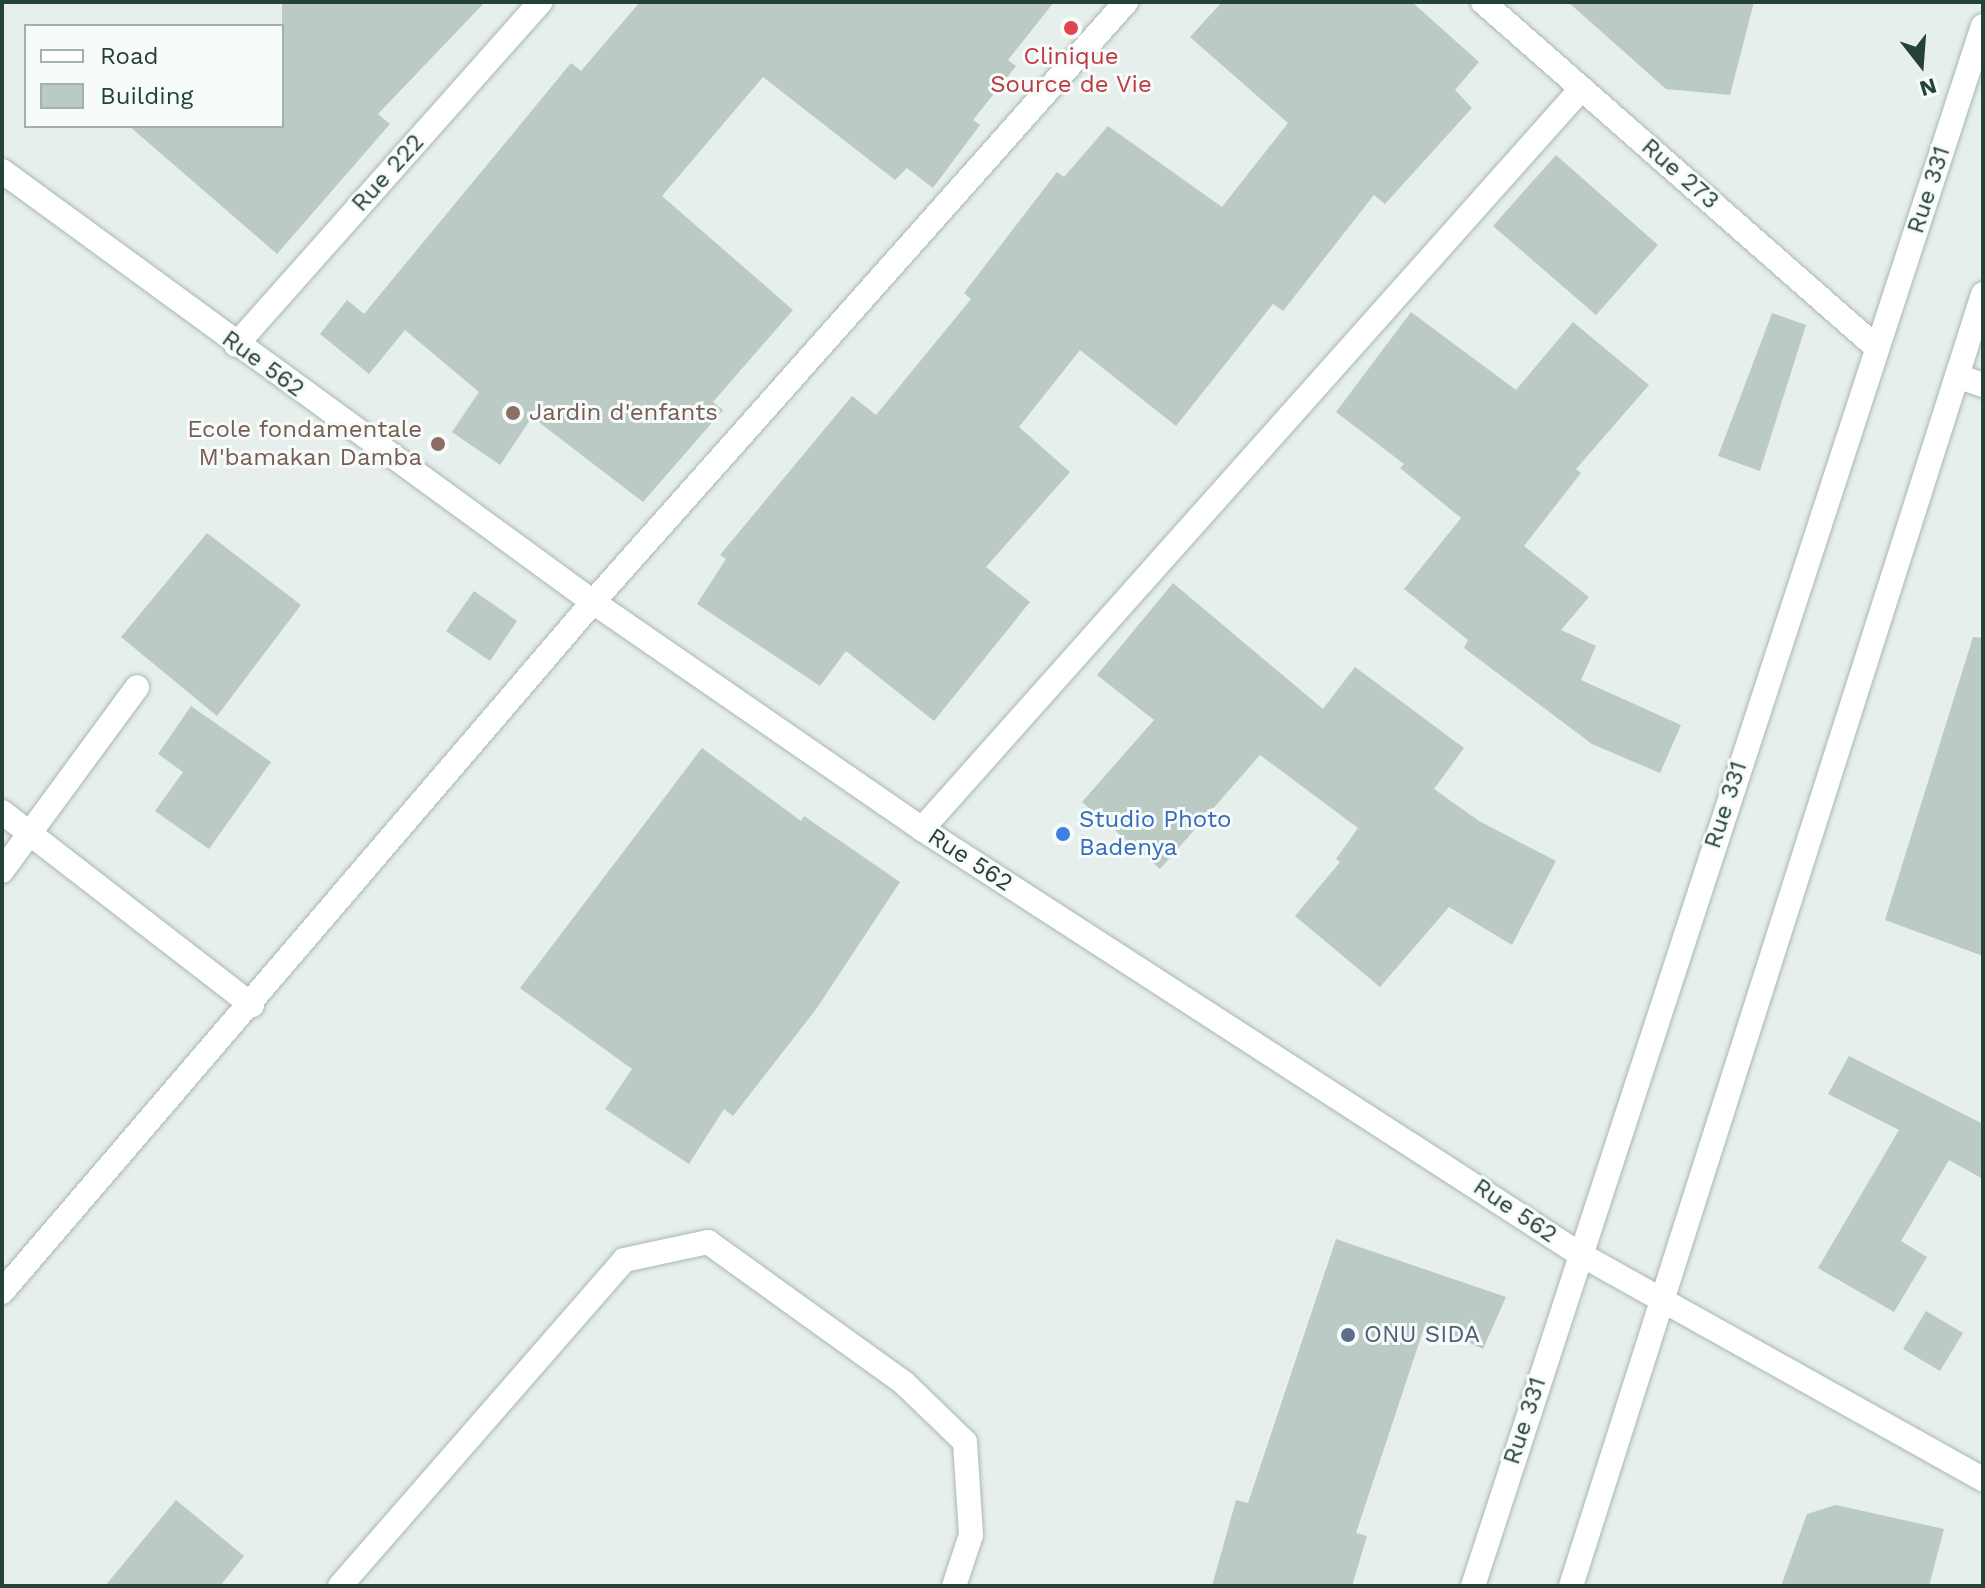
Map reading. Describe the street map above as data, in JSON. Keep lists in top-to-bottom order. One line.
{"streets":{"street":["Rue 222","Rue 273","Rue 331","Rue 562"]},"crossings":[["Rue 222","Rue 562"],["Rue 273","Rue 331"],["Rue 331","Rue 562"]],"places":["Clinique Source de Vie","Jardin d'enfants","Ecole fondamentale M'bamakan Damba","Studio Photo Badenya","ONU SIDA"],"legend":["Road","Building"],"north":"bottom"}
